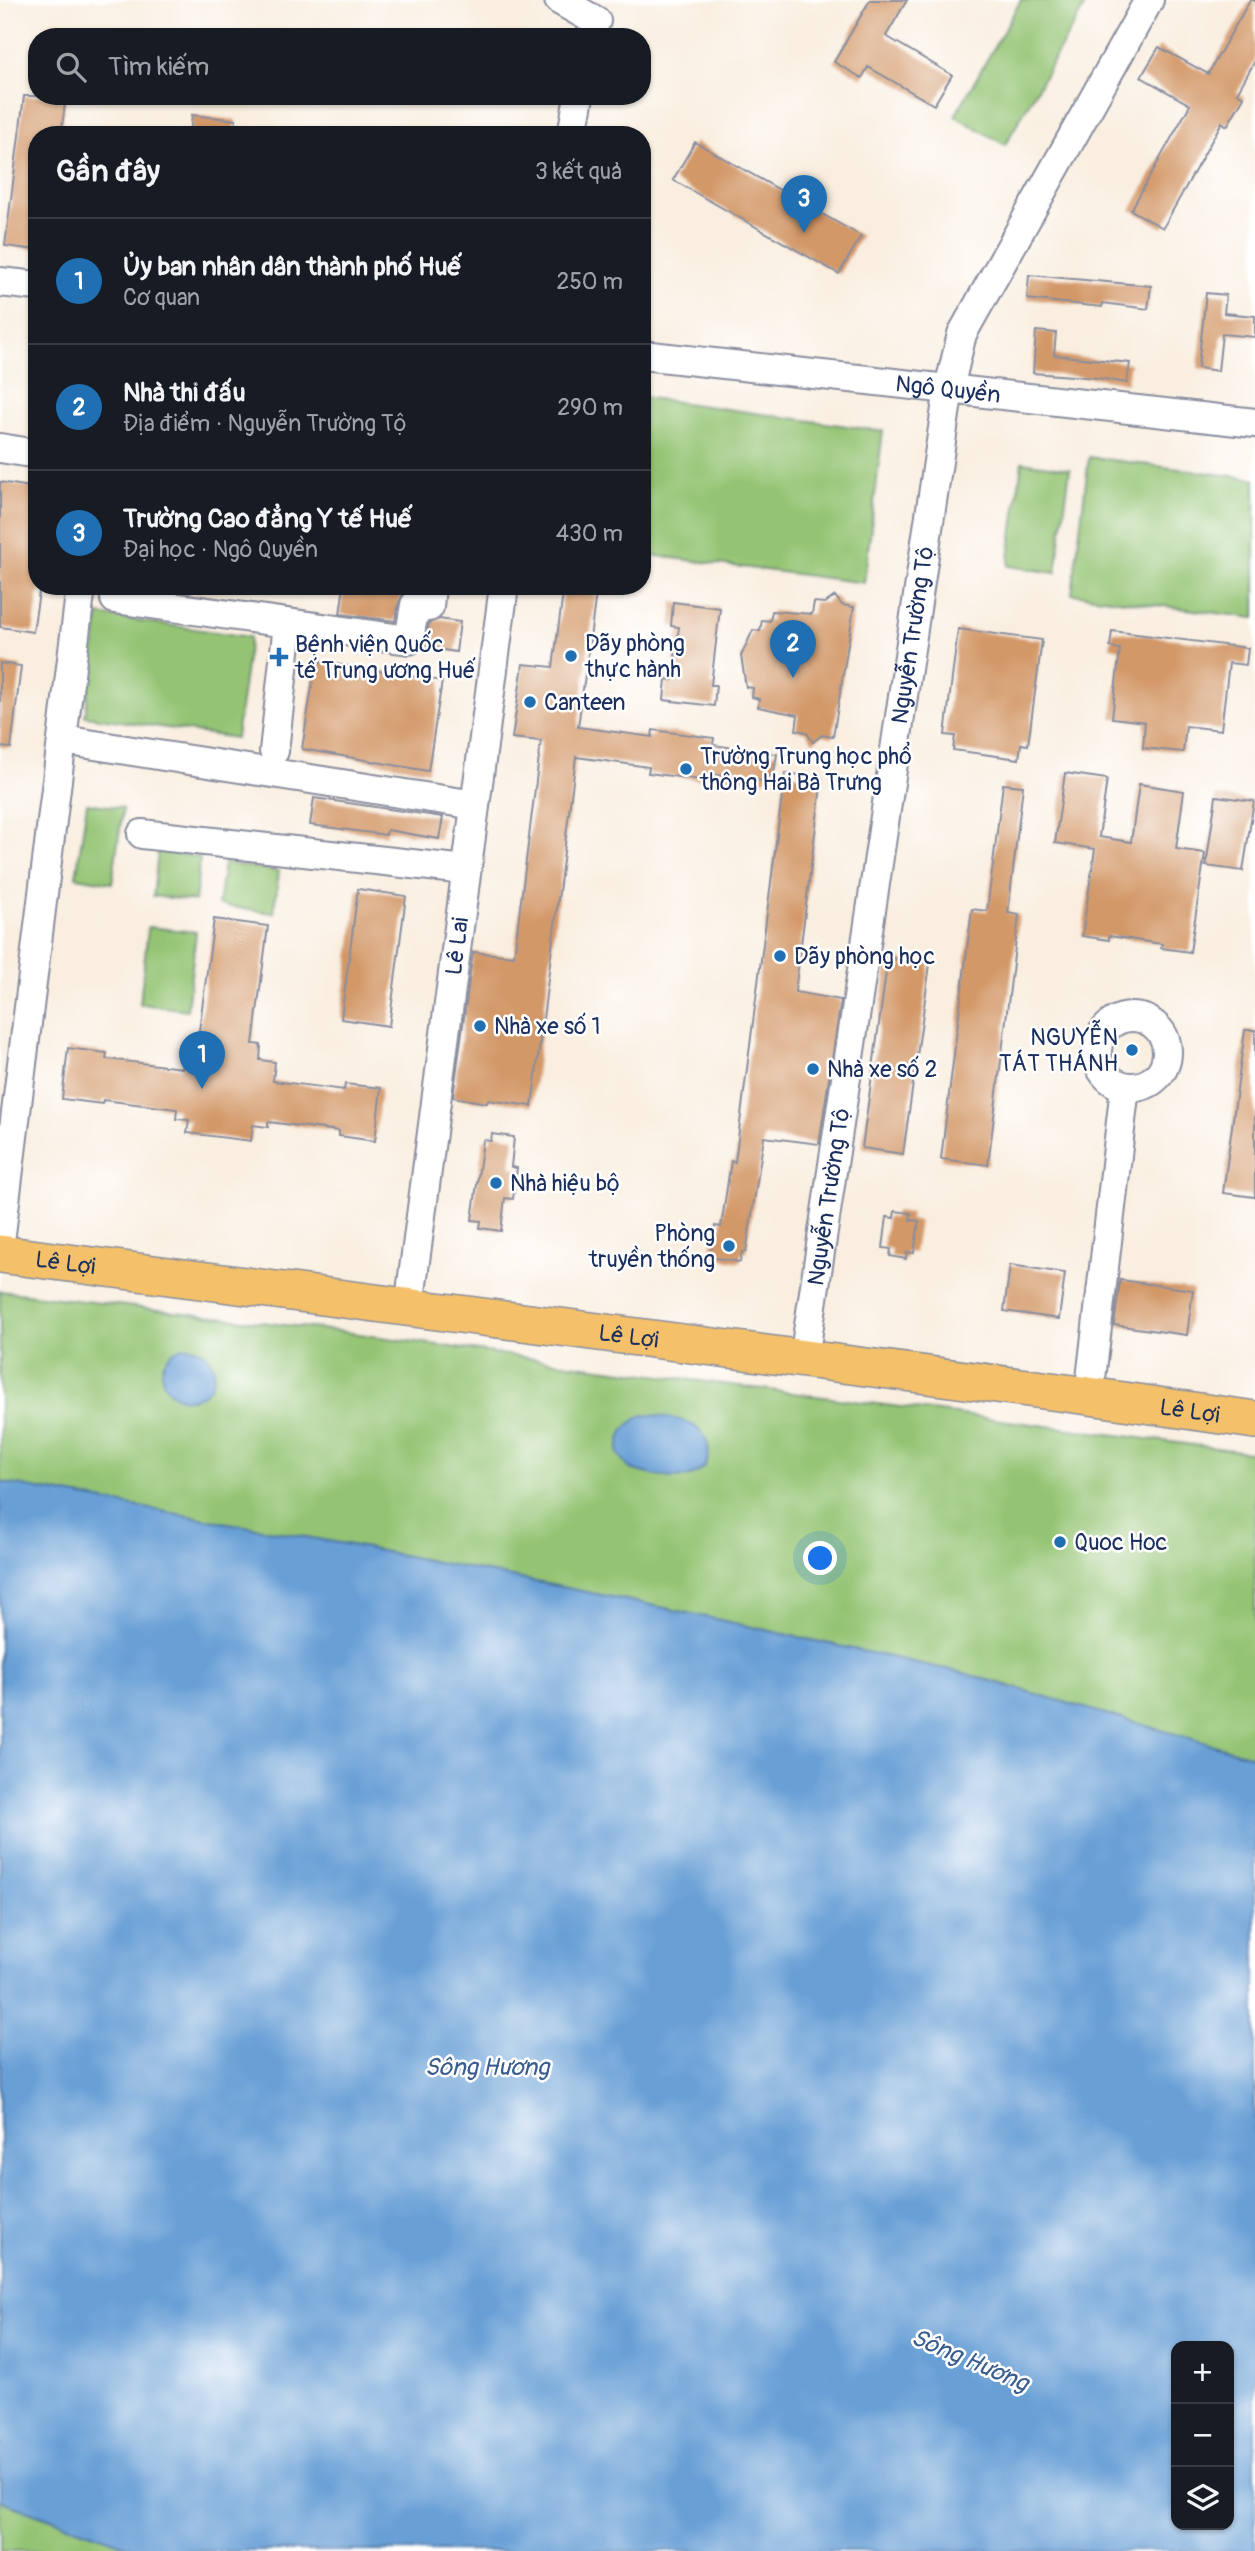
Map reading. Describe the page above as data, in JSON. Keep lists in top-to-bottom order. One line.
{"streets":{"main road":["Lê Lợi"],"street":["Ngô Quyền","Nguyễn Trường Tộ","Lê Lai"]},"crossings":[["Ngô Quyền","Nguyễn Trường Tộ"],["Nguyễn Trường Tộ","Lê Lợi"],["Lê Lai","Lê Lợi"]],"water":["Sông Hương"],"places":{"other":["Dãy phòng thực hành","Canteen","Trường Trung học phổ thông Hai Bà Trưng","Dãy phòng học","Nhà xe số 1","NGUYỄN TÁT THÁNH","Nhà xe số 2","Nhà hiệu bộ","Phòng truyền thống","Quoc Hoc"],"health":["Bệnh viện Quốc tế Trung ương Huế"]},"page":{"search":"Tìm kiếm","heading":["Gần đây","3 kết quả"],"pins":["3","2","1"],"list":[{"mark":"1","name":"Ủy ban nhân dân thành phố Huế","note":"Cơ quan","value":"250 m"},{"mark":"2","name":"Nhà thi đấu","note":"Địa điểm · Nguyễn Trường Tộ","value":"290 m"},{"mark":"3","name":"Trường Cao đẳng Y tế Huế","note":"Đại học · Ngô Quyền","value":"430 m"}],"map_buttons":["+","−"]}}
